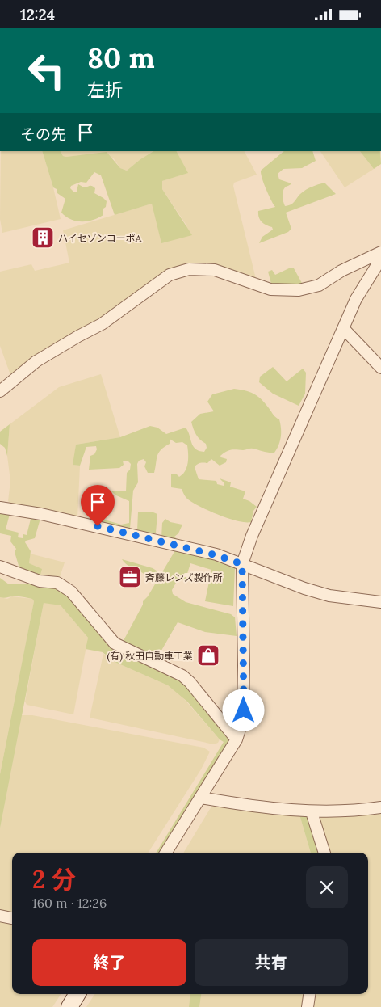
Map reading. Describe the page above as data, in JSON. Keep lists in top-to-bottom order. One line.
{"places":{"building":["ハイセゾンコーポA"],"office":["斉藤レンズ製作所"],"shop":["(有) 秋田自動車工業"]},"page":{"status":"12:24","turn":["80 m","左折"],"then":"その先","heading":["2 分","160 m · 12:26"],"buttons":["終了","共有"]}}
